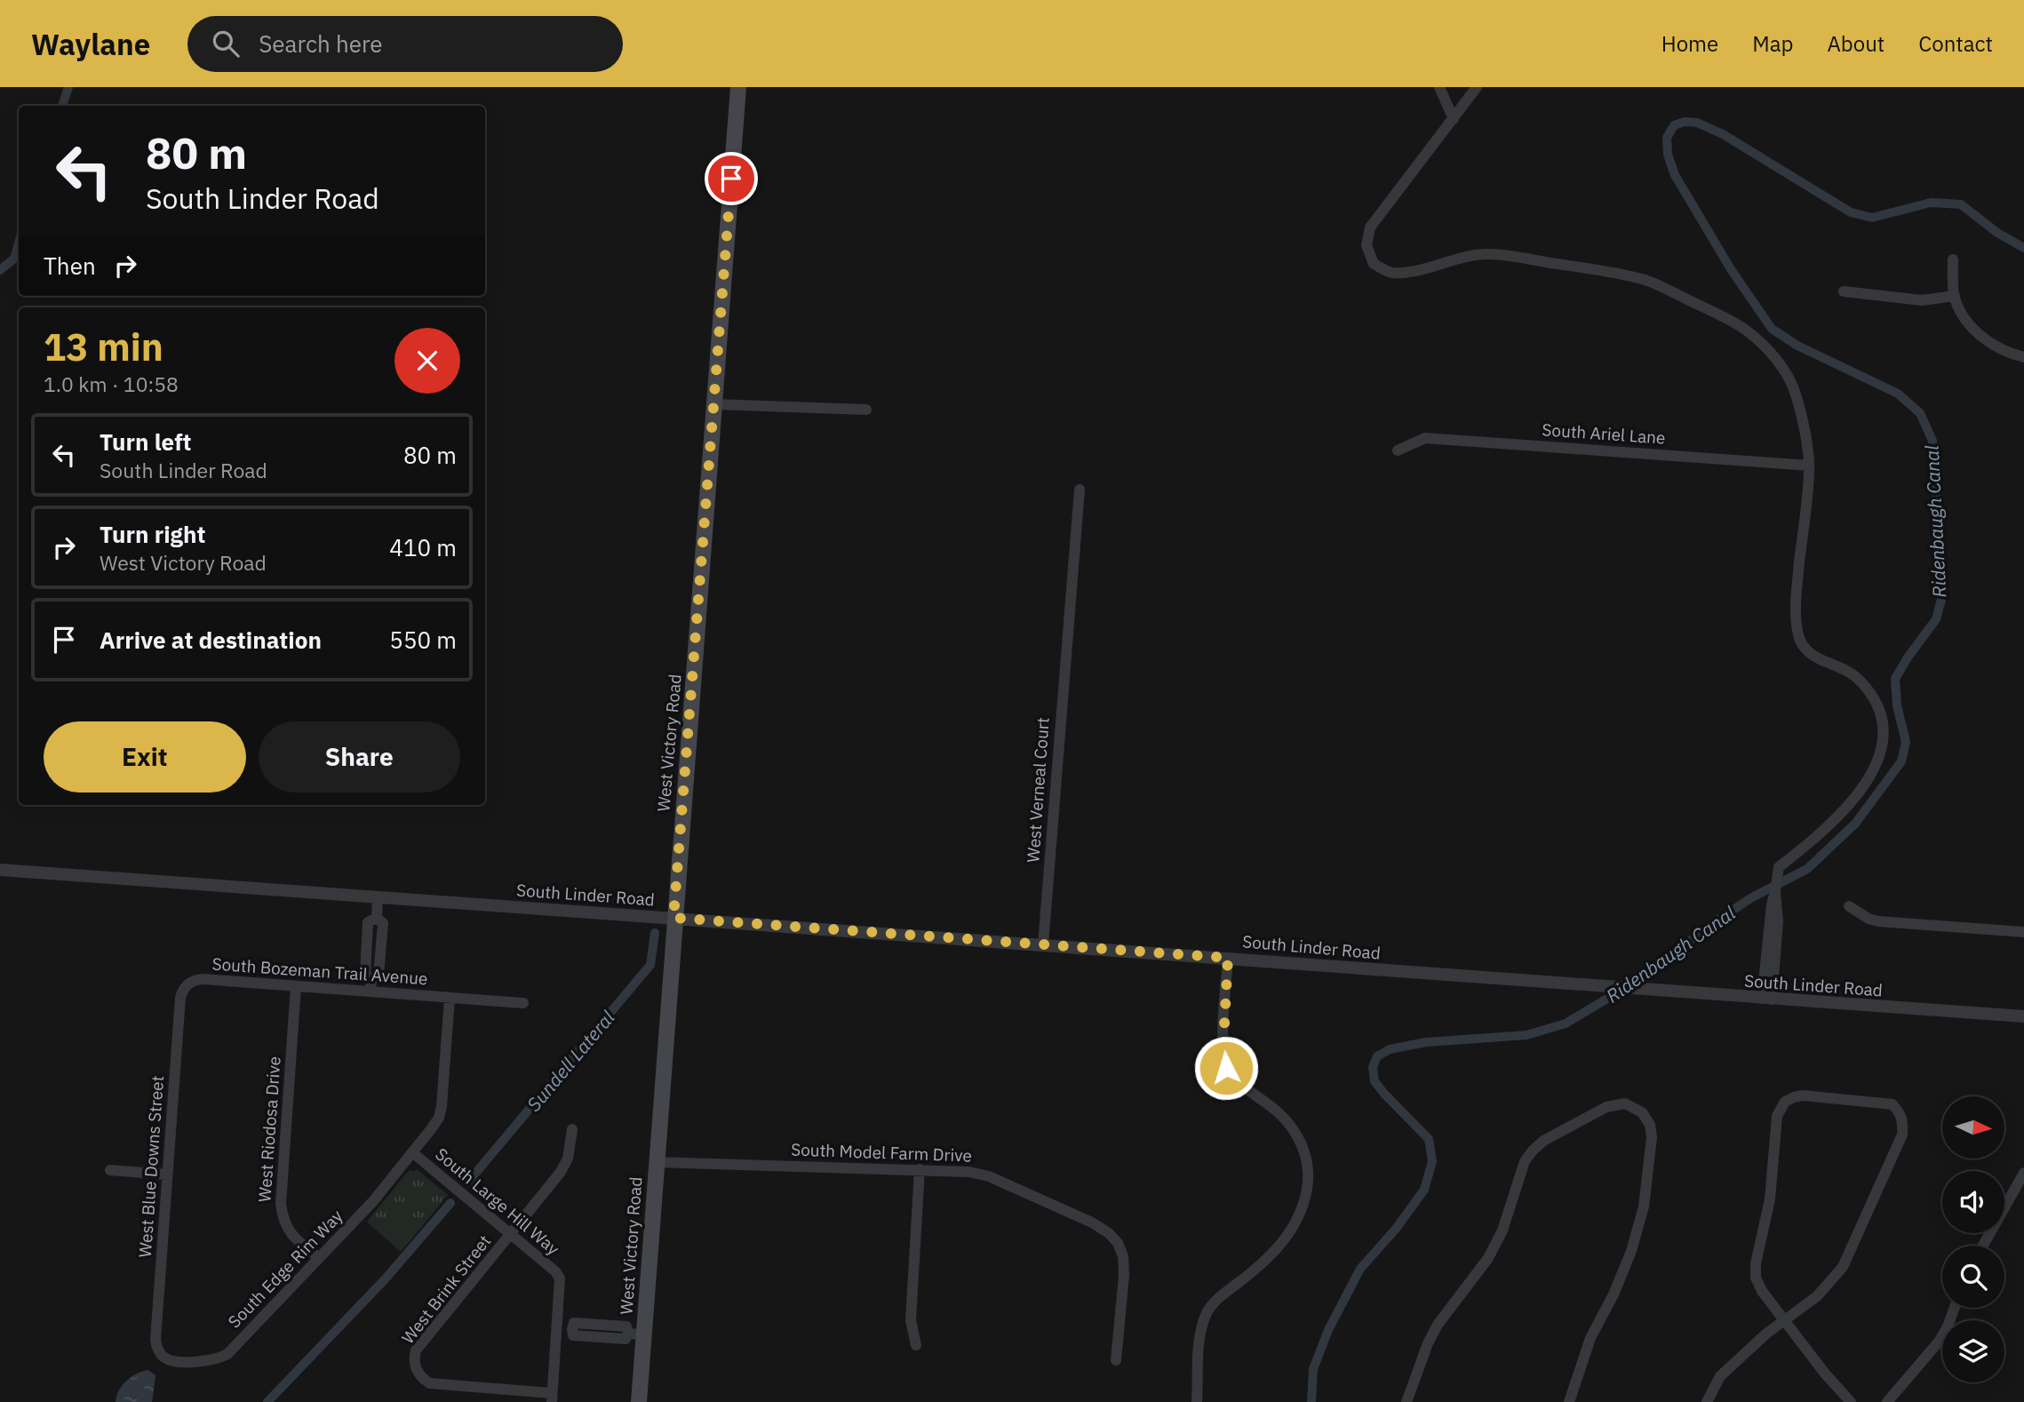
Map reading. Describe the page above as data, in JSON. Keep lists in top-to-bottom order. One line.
{"streets":{"main road":["West Victory Road"],"street":["South Ariel Lane","West Verneal Court","South Linder Road","South Bozeman Trail Avenue","West Riodosa Drive","South Model Farm Drive","West Blue Downs Street","South Large Hill Way","South Edge Rim Way","West Brink Street"]},"crossings":[["West Victory Road","South Linder Road"],["West Victory Road","South Model Farm Drive"],["West Verneal Court","South Linder Road"],["South Bozeman Trail Avenue","West Riodosa Drive"],["South Bozeman Trail Avenue","West Blue Downs Street"],["South Bozeman Trail Avenue","South Edge Rim Way"],["West Riodosa Drive","South Edge Rim Way"],["West Blue Downs Street","South Edge Rim Way"],["South Large Hill Way","South Edge Rim Way"],["South Large Hill Way","West Brink Street"]],"water":["Ridenbaugh Canal","Sundell Lateral"],"north":"right","page":{"header":"Waylane","search":"Search here","nav":["Home","Map","About","Contact"],"turn":["80 m","South Linder Road"],"then":"Then","heading":["13 min","1.0 km · 10:58"],"list":[{"name":"Turn left","note":"South Linder Road","value":"80 m"},{"name":"Turn right","note":"West Victory Road","value":"410 m"},{"name":"Arrive at destination","value":"550 m"}],"buttons":["Exit","Share"]}}
